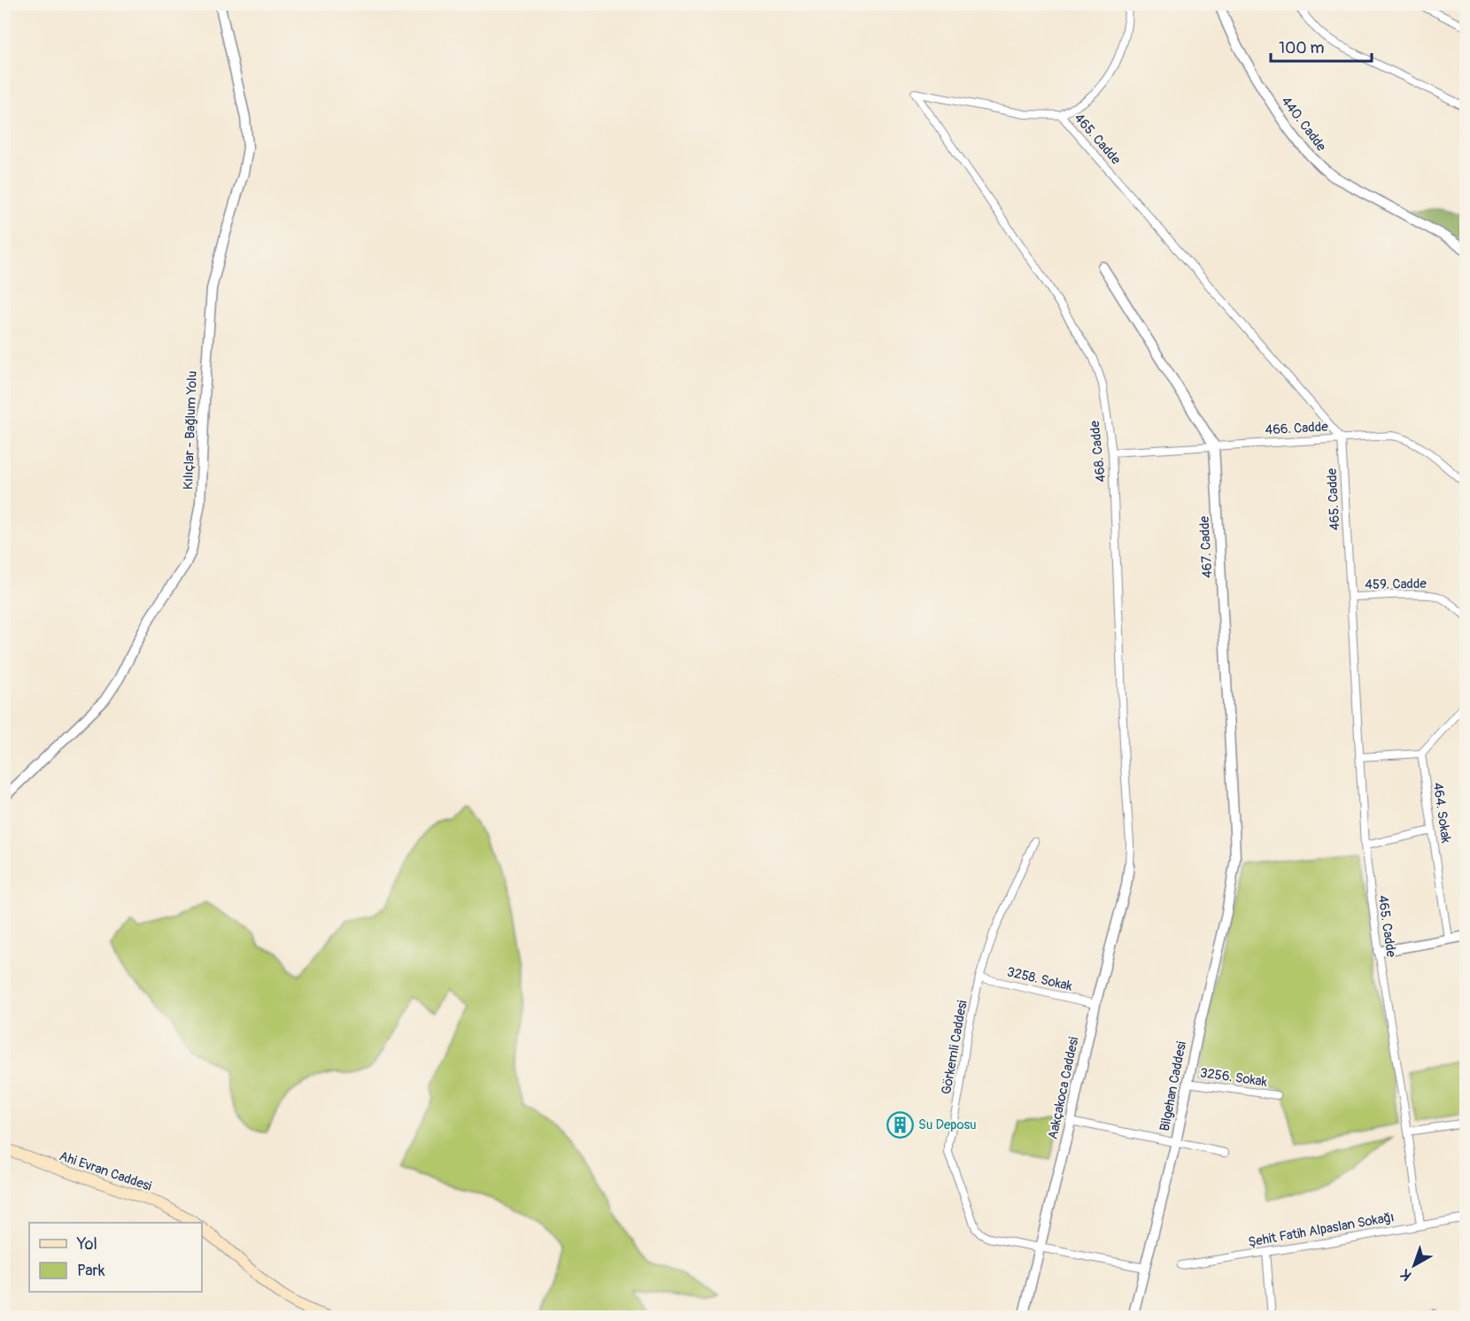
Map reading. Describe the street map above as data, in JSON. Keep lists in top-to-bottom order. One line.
{"streets":{"main road":["Ahi Evran Caddesi"],"street":["440. Cadde","465. Cadde","466. Cadde","Kılıçlar - Bağlum Yolu","468. Cadde","467. Cadde","459. Cadde","464. Sokak","3258. Sokak","Görkemli Caddesi","3256. Sokak","Bilgehan Caddesi","Aakçakoca Caddesi","Şehit Fatih Alpaslan Sokağı"]},"crossings":[["465. Cadde","466. Cadde"],["465. Cadde","468. Cadde"],["465. Cadde","459. Cadde"],["465. Cadde","Şehit Fatih Alpaslan Sokağı"],["466. Cadde","468. Cadde"],["466. Cadde","467. Cadde"],["468. Cadde","Aakçakoca Caddesi"],["467. Cadde","Bilgehan Caddesi"],["3258. Sokak","Görkemli Caddesi"],["3258. Sokak","Aakçakoca Caddesi"],["Görkemli Caddesi","Aakçakoca Caddesi"],["3256. Sokak","Bilgehan Caddesi"]],"places":{"building":["Su Deposu"]},"legend":["Yol","Park"],"scale_bar":"100 m","north":"bottom left"}
